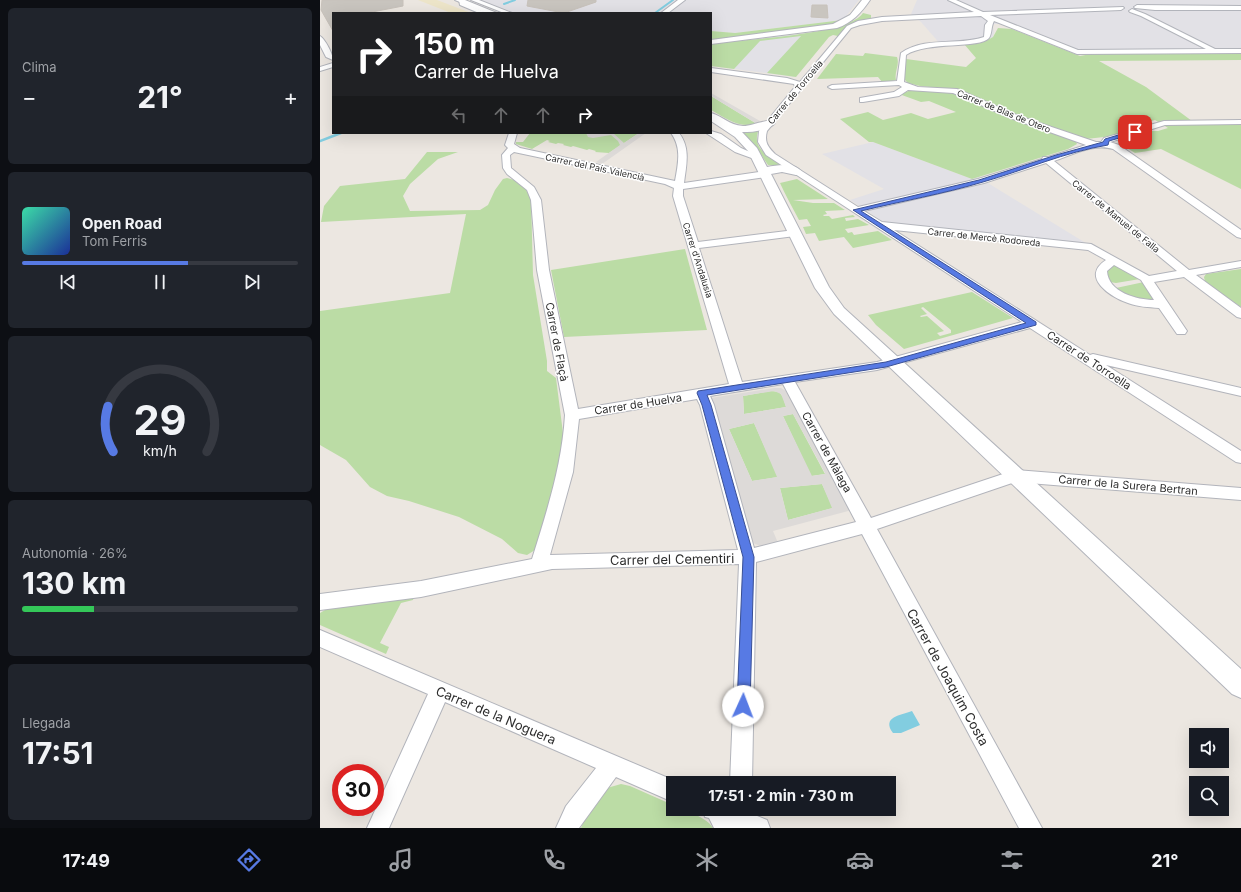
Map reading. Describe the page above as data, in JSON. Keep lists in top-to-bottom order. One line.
{"streets":{"street":["Carrer de Torroella","Carrer de Blas de Otero","Carrer del País Valencià","Carrer de Manuel de Falla","Carrer de Mercè Rodoreda","Carrer d'Andalusia","Carrer de Flaçà","Carrer de Huelva","Carrer de Màlaga","Carrer de la Surera Bertran","Carrer del Cementiri","Carrer de Joaquim Costa","Carrer de la Noguera"]},"crossings":[["Carrer de Torroella","Carrer de Mercè Rodoreda"],["Carrer de Torroella","Carrer de Huelva"],["Carrer del País Valencià","Carrer d'Andalusia"],["Carrer del País Valencià","Carrer de Flaçà"],["Carrer d'Andalusia","Carrer de Huelva"],["Carrer de Flaçà","Carrer de Huelva"],["Carrer de Flaçà","Carrer del Cementiri"],["Carrer de Huelva","Carrer de Màlaga"],["Carrer de Màlaga","Carrer del Cementiri"],["Carrer de Màlaga","Carrer de Joaquim Costa"],["Carrer de la Surera Bertran","Carrer del Cementiri"],["Carrer del Cementiri","Carrer de Joaquim Costa"]],"page":{"tile":["Clima",["Autonomía · 26%","130 km"],["Llegada","17:51"]],"turn":["150 m","Carrer de Huelva"],"heat":["−","21°","+"],"song":["Open Road","Tom Ferris"],"limit":"30","trip":"17:51 · 2 min · 730 m","tabs":["17:49","21°"],"gauge":["29","km/h"]}}
